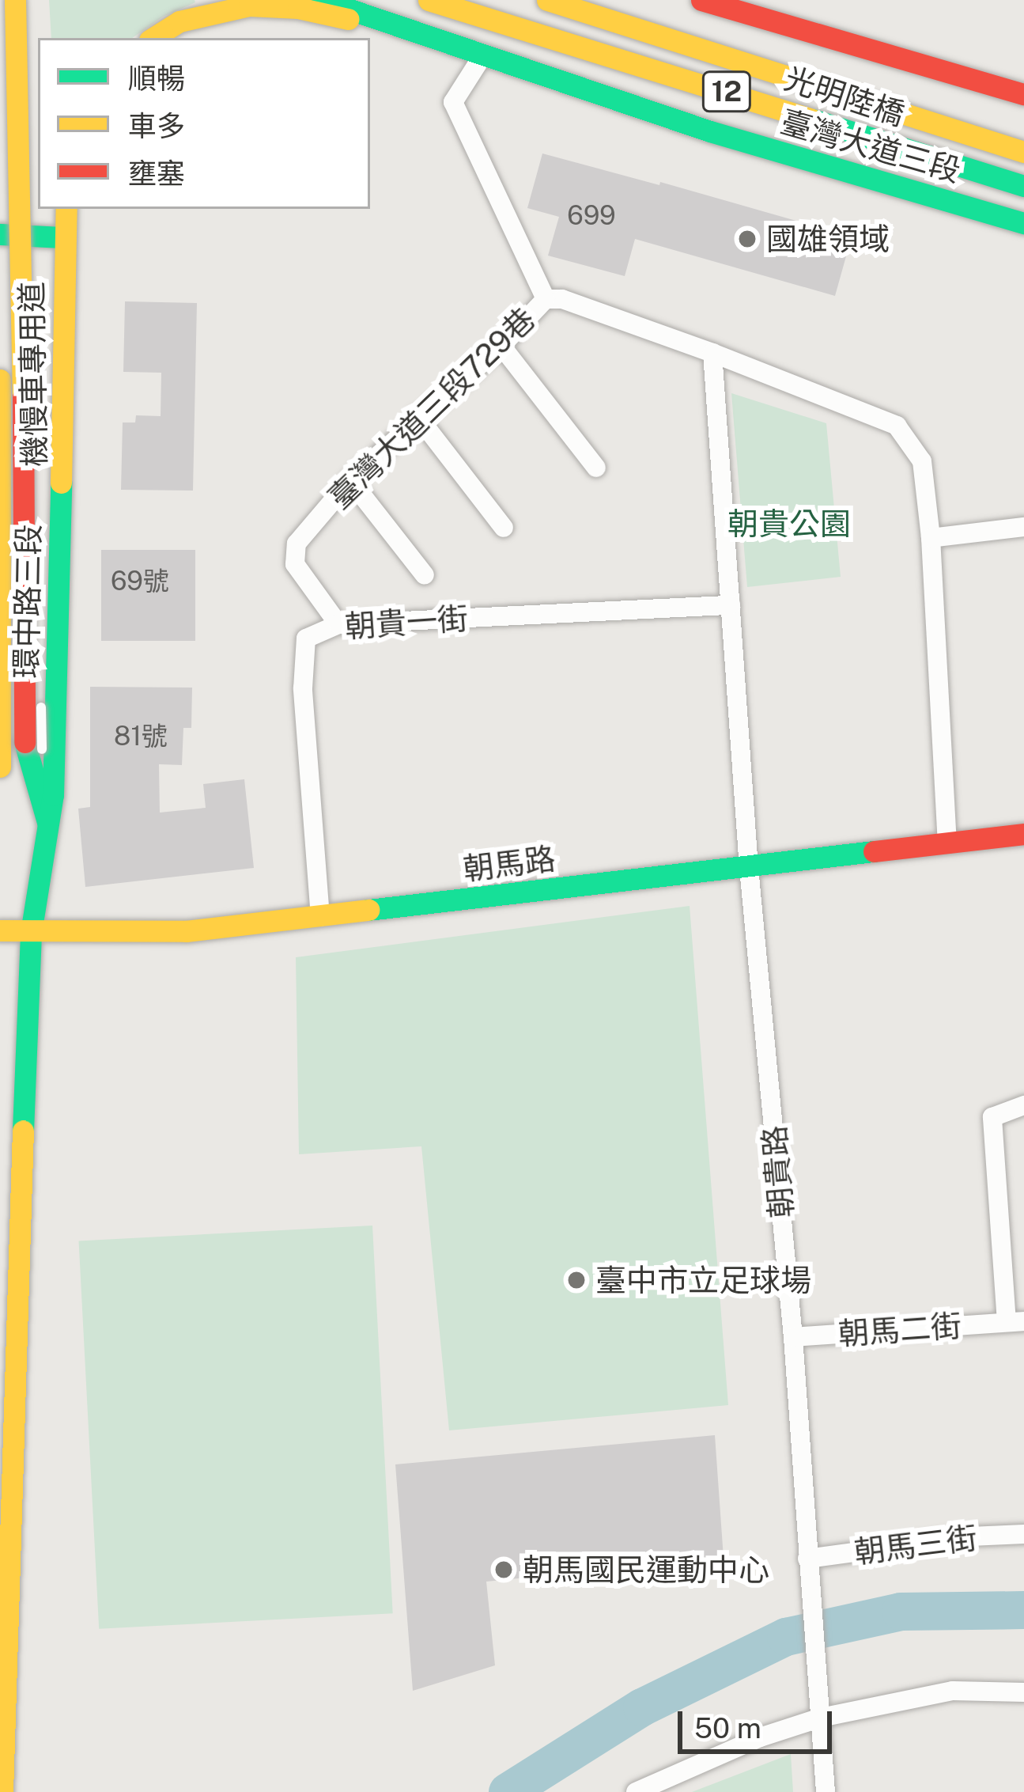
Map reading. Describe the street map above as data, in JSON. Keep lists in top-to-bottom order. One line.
{"streets":{"main road":["12","光明陸橋","臺灣大道三段","環中路三段","朝馬路"],"street":["臺灣大道三段729巷","朝貴一街","朝貴路","朝馬二街","朝馬三街"],"lane":["機慢車專用道"]},"crossings":[["臺灣大道三段","臺灣大道三段729巷"],["臺灣大道三段729巷","朝貴一街"],["環中路三段","朝馬路"],["朝貴一街","朝馬路"],["朝馬路","朝貴路"],["朝貴路","朝馬二街"],["朝貴路","朝馬三街"]],"parks":["朝貴公園"],"places":["國雄領域","臺中市立足球場","朝馬國民運動中心"],"house_numbers":["699","69號","81號"],"legend":["順暢","車多","壅塞"],"scale_bar":"50 m"}
